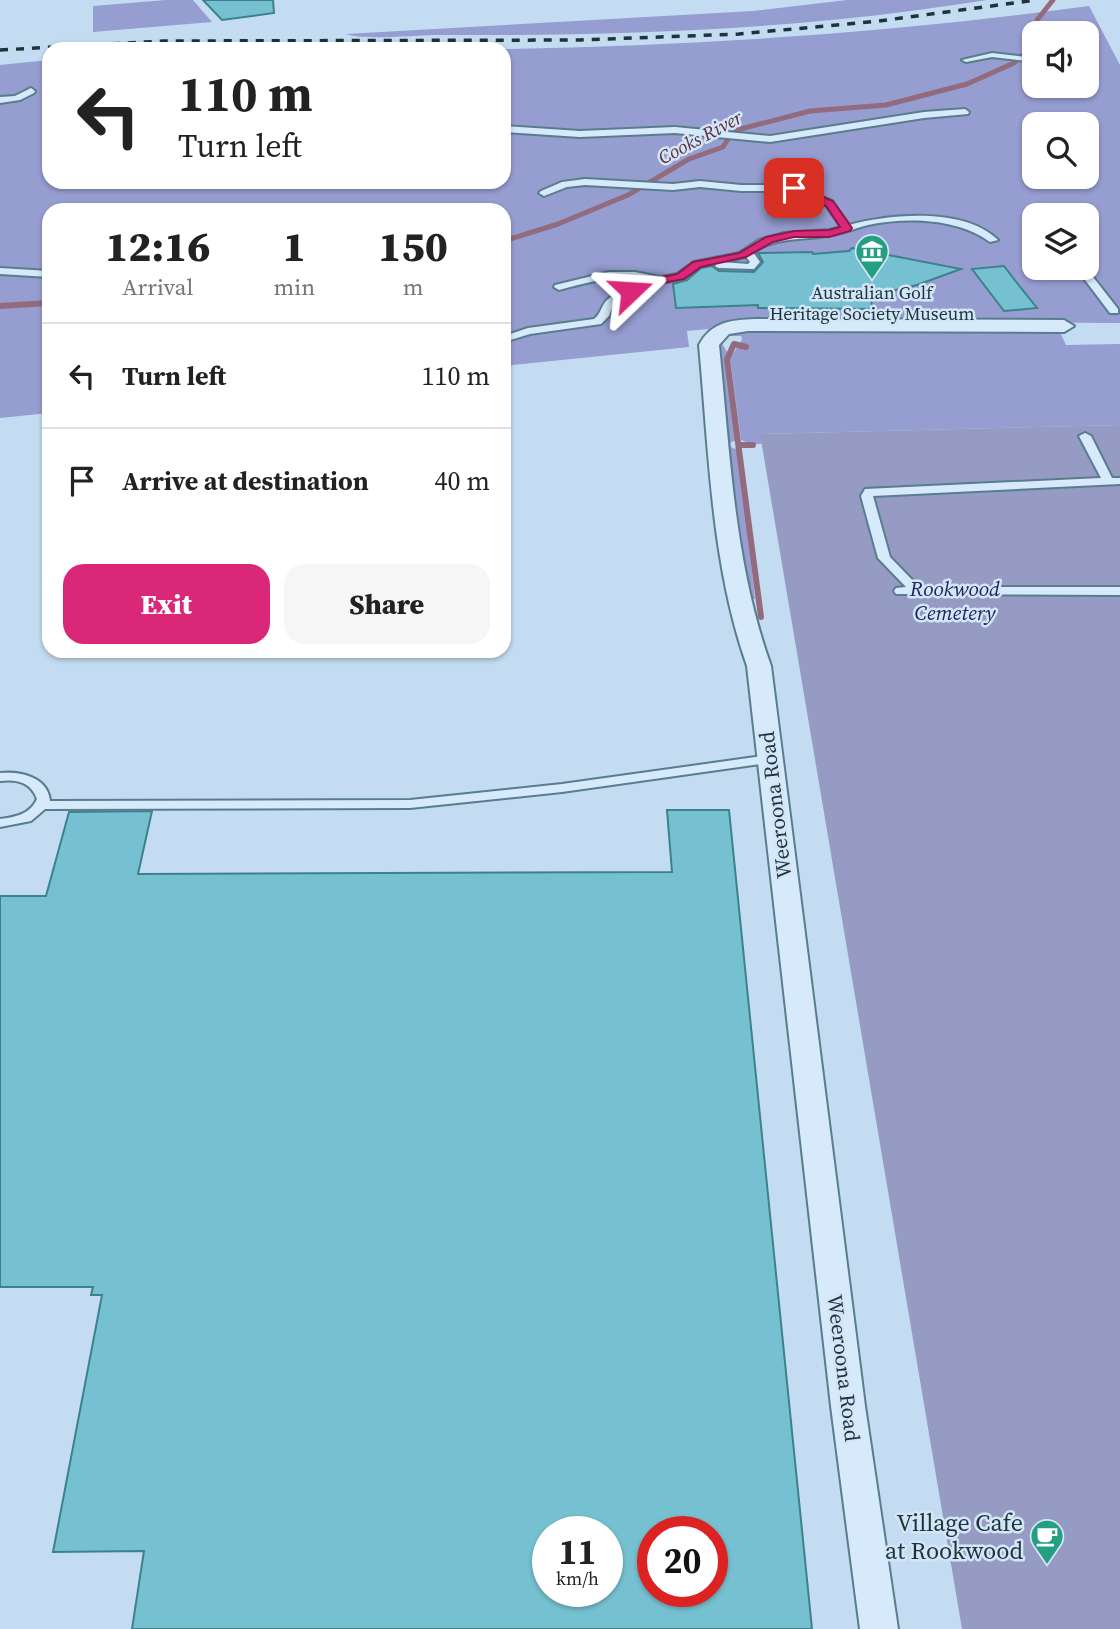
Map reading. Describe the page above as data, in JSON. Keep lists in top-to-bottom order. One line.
{"streets":{"street":["Weeroona Road"]},"water":["Cooks River"],"parks":["Rookwood Cemetery"],"places":{"museum":["Australian Golf Heritage Society Museum"],"cafe":["Village Cafe at Rookwood"]},"page":{"turn":["110 m","Turn left"],"eta":["12:16","Arrival","1","min","150","m"],"list":[{"name":"Turn left","value":"110 m"},{"name":"Arrive at destination","value":"40 m"}],"buttons":["Exit","Share"],"speed":"11 km/h","limit":"20"}}
